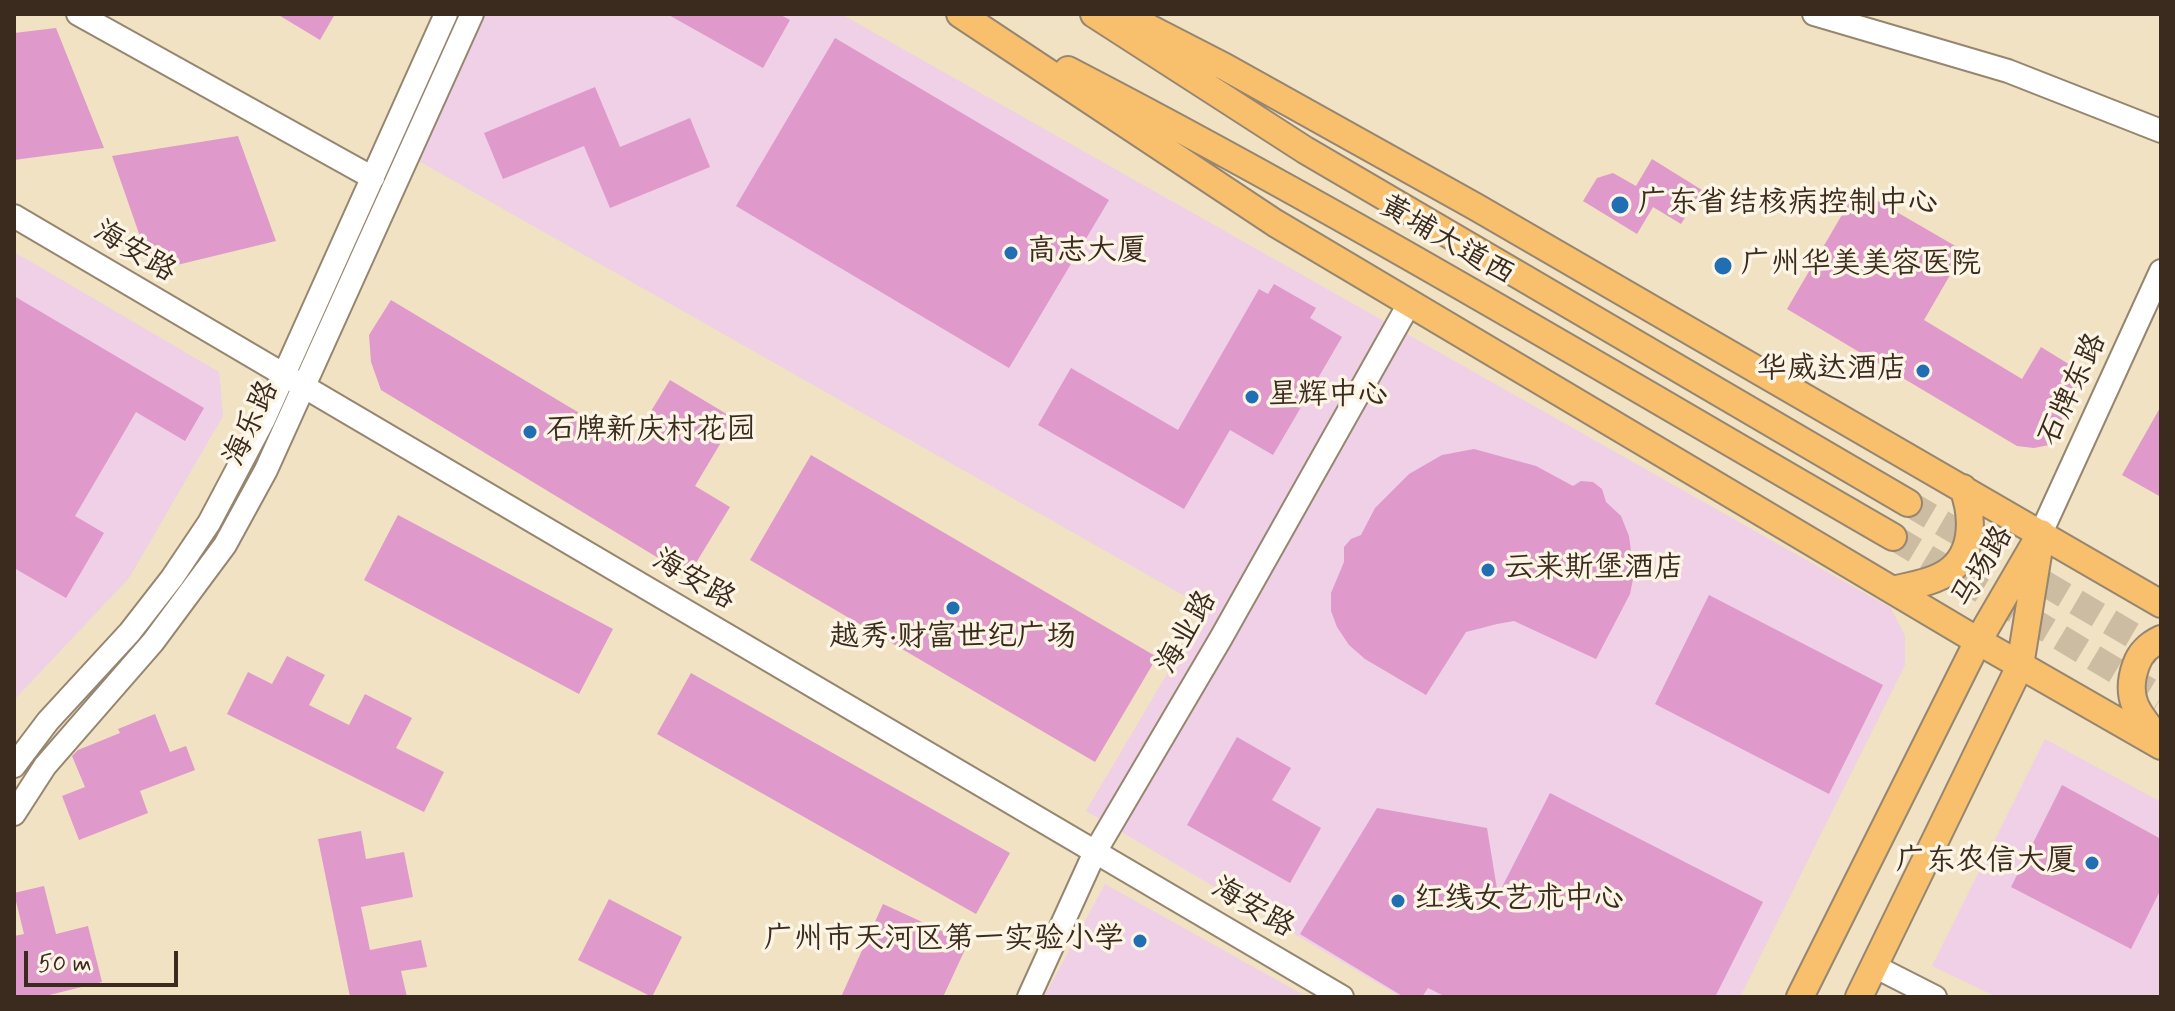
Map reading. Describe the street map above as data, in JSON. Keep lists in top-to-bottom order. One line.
{"streets":{"main road":["黄埔大道西","马场路"],"street":["海安路","石牌东路","海乐路","海业路"]},"crossings":[["海安路","海乐路"],["海安路","海业路"],["石牌东路","马场路"]],"places":["广东省结核病控制中心","高志大厦","广州华美美容医院","华威达酒店","星辉中心","石牌新庆村花园","云来斯堡酒店","越秀·财富世纪广场","广东农信大厦","红线女艺术中心","广州市天河区第一实验小学"],"scale_bar":"50 m"}
